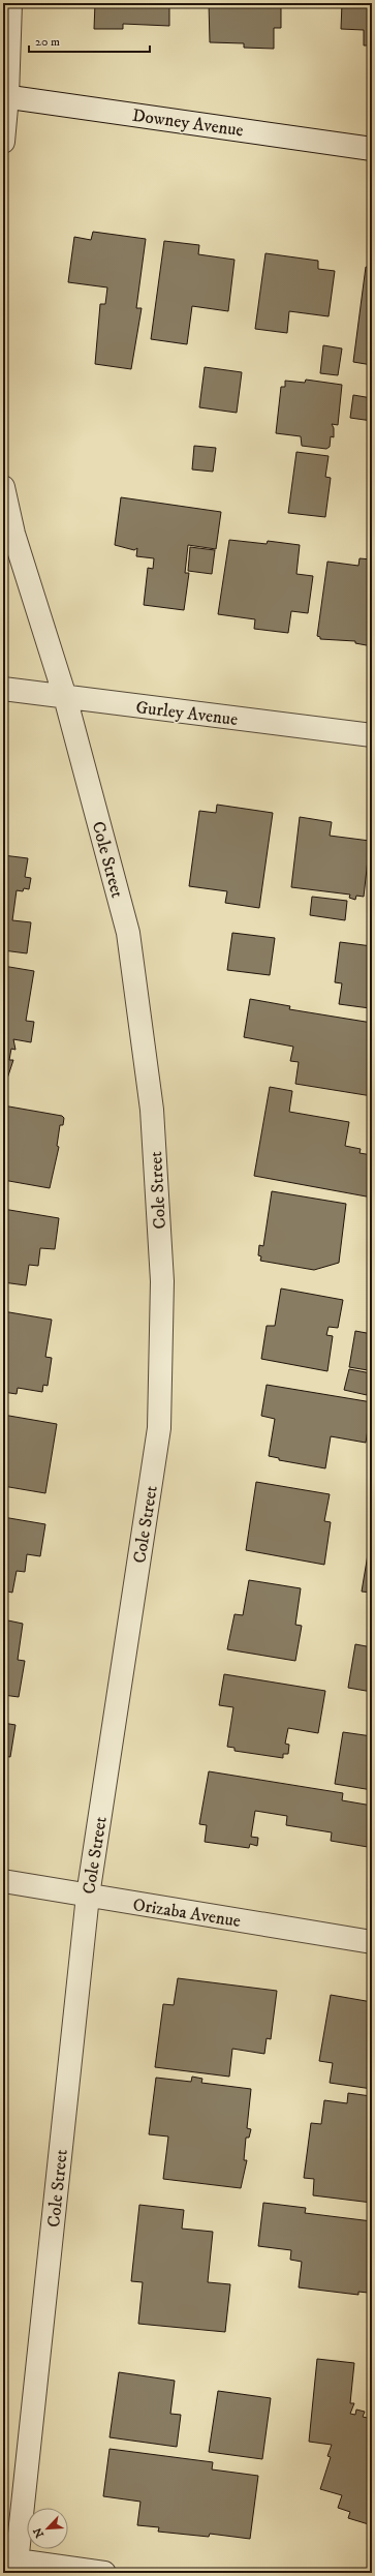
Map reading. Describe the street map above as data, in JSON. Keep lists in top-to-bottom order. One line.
{"streets":{"street":["Downey Avenue","Gurley Avenue","Cole Street","Orizaba Avenue"]},"crossings":[["Gurley Avenue","Cole Street"],["Cole Street","Orizaba Avenue"]],"scale_bar":"20 m","north":"bottom left"}
